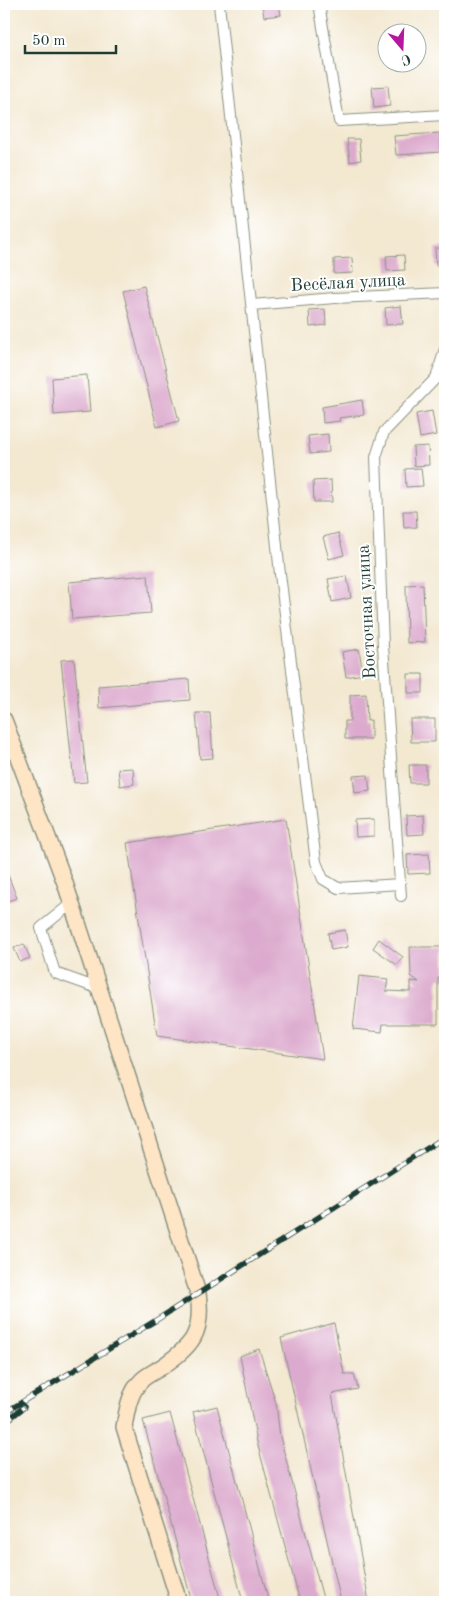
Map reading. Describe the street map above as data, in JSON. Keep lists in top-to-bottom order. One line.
{"streets":{"street":["Весёлая улица","Восточная улица"]},"scale_bar":"50 m","north":"bottom"}
